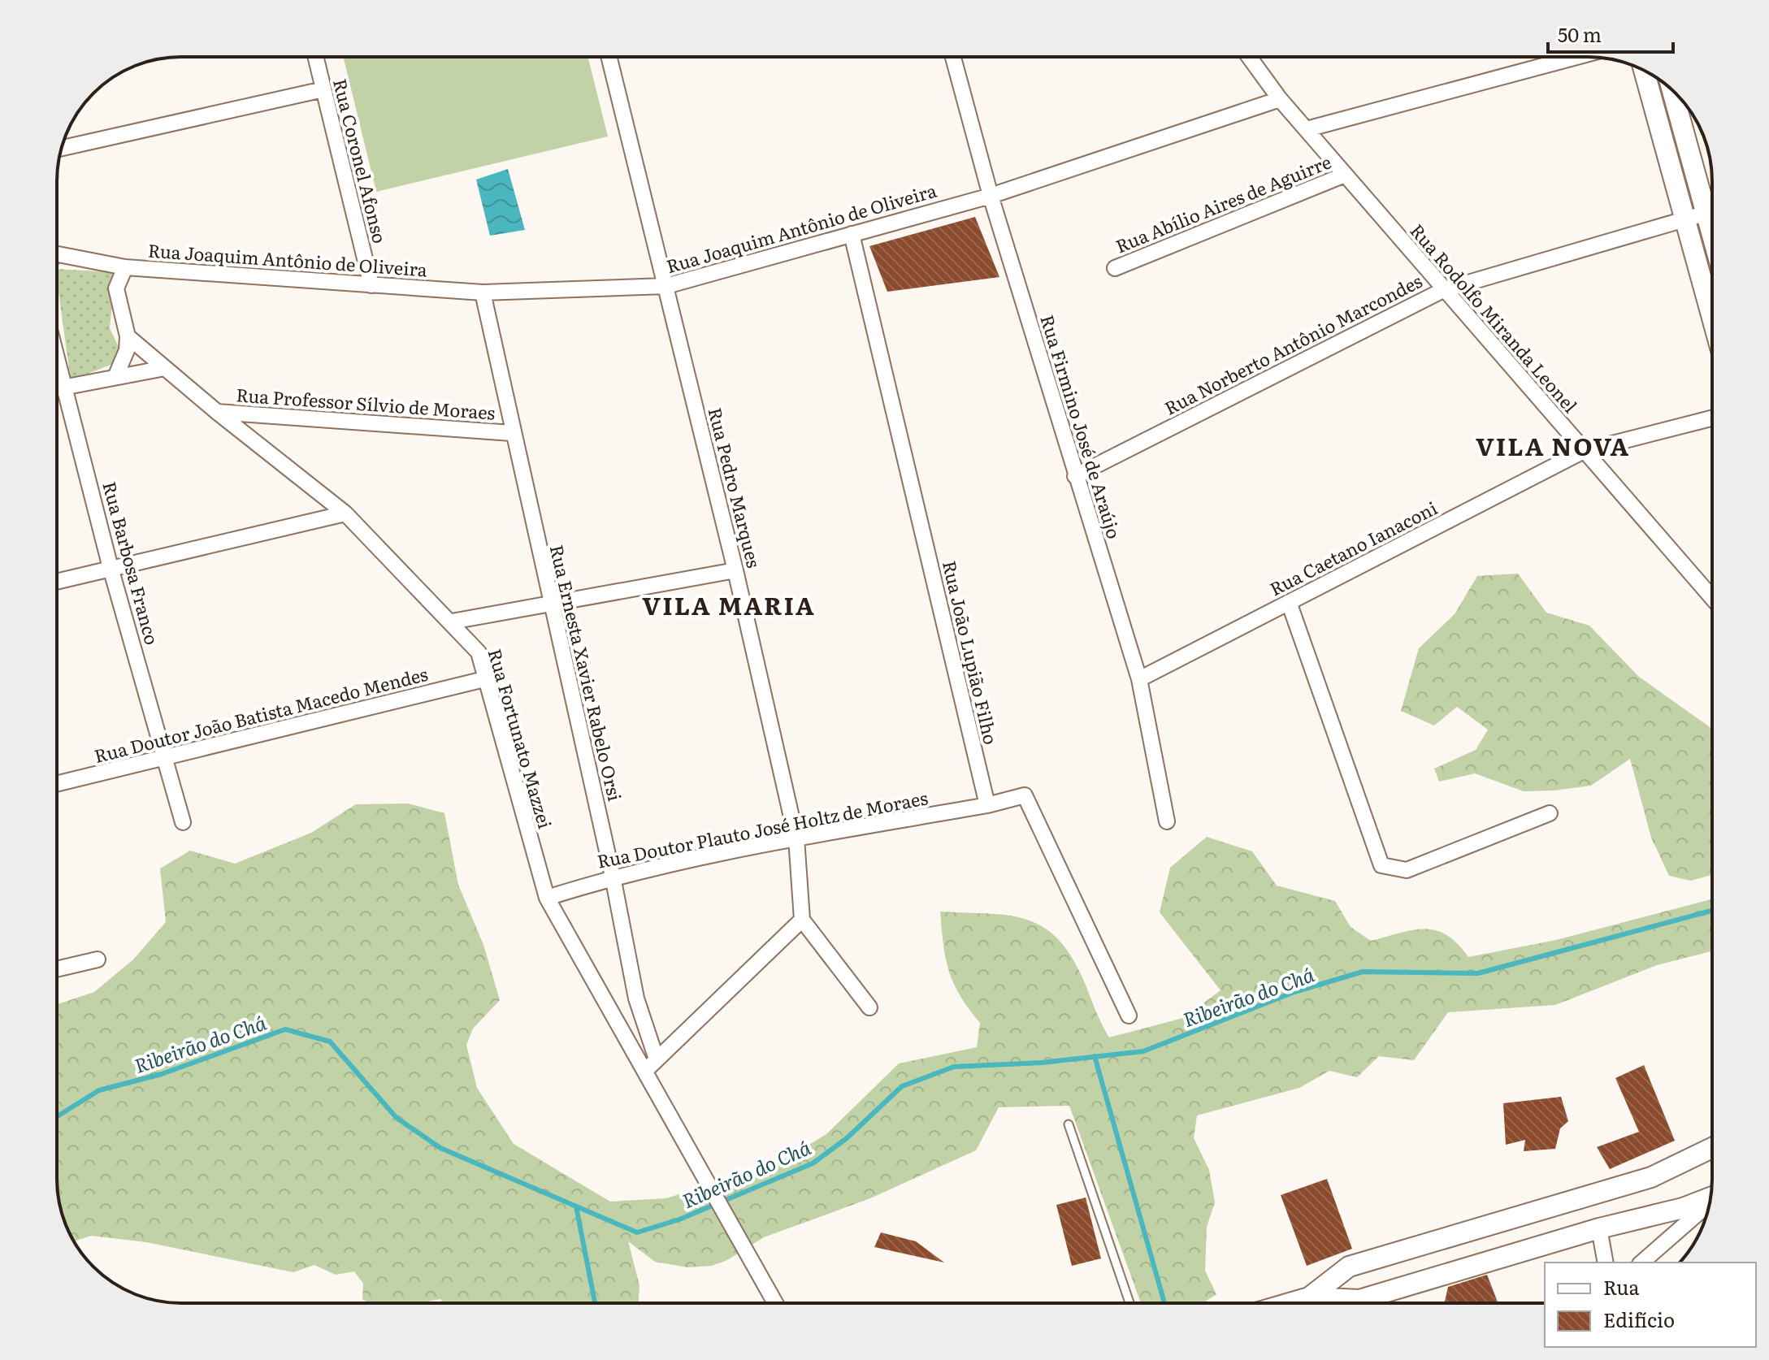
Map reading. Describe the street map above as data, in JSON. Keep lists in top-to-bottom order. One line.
{"streets":{"street":["Rua Coronel Afonso","Rua Abílio Aires de Aguirre","Rua Joaquim Antônio de Oliveira","Rua Rodolfo Miranda Leonel","Rua Norberto Antônio Marcondes","Rua Professor Sílvio de Moraes","Rua Firmino José de Araújo","Rua Pedro Marques","Rua Caetano Ianaconi","Rua Barbosa Franco","Rua João Lupião Filho","Rua Ernesta Xavier Rabelo Orsi","Rua Doutor João Batista Macedo Mendes","Rua Fortunato Mazzei","Rua Doutor Plauto José Holtz de Moraes"]},"crossings":[["Rua Coronel Afonso","Rua Joaquim Antônio de Oliveira"],["Rua Abílio Aires de Aguirre","Rua Rodolfo Miranda Leonel"],["Rua Joaquim Antônio de Oliveira","Rua Rodolfo Miranda Leonel"],["Rua Joaquim Antônio de Oliveira","Rua Firmino José de Araújo"],["Rua Joaquim Antônio de Oliveira","Rua Pedro Marques"],["Rua Joaquim Antônio de Oliveira","Rua João Lupião Filho"],["Rua Joaquim Antônio de Oliveira","Rua Ernesta Xavier Rabelo Orsi"],["Rua Rodolfo Miranda Leonel","Rua Norberto Antônio Marcondes"],["Rua Rodolfo Miranda Leonel","Rua Caetano Ianaconi"],["Rua Norberto Antônio Marcondes","Rua Firmino José de Araújo"],["Rua Professor Sílvio de Moraes","Rua Ernesta Xavier Rabelo Orsi"],["Rua Professor Sílvio de Moraes","Rua Fortunato Mazzei"],["Rua Firmino José de Araújo","Rua Caetano Ianaconi"],["Rua Pedro Marques","Rua Doutor Plauto José Holtz de Moraes"],["Rua Barbosa Franco","Rua Doutor João Batista Macedo Mendes"],["Rua João Lupião Filho","Rua Doutor Plauto José Holtz de Moraes"],["Rua Ernesta Xavier Rabelo Orsi","Rua Fortunato Mazzei"],["Rua Ernesta Xavier Rabelo Orsi","Rua Doutor Plauto José Holtz de Moraes"],["Rua Doutor João Batista Macedo Mendes","Rua Fortunato Mazzei"],["Rua Fortunato Mazzei","Rua Doutor Plauto José Holtz de Moraes"]],"districts":["VILA NOVA","VILA MARIA"],"water":["Ribeirão do Chá"],"legend":["Rua","Edifício"],"scale_bar":"50 m"}
